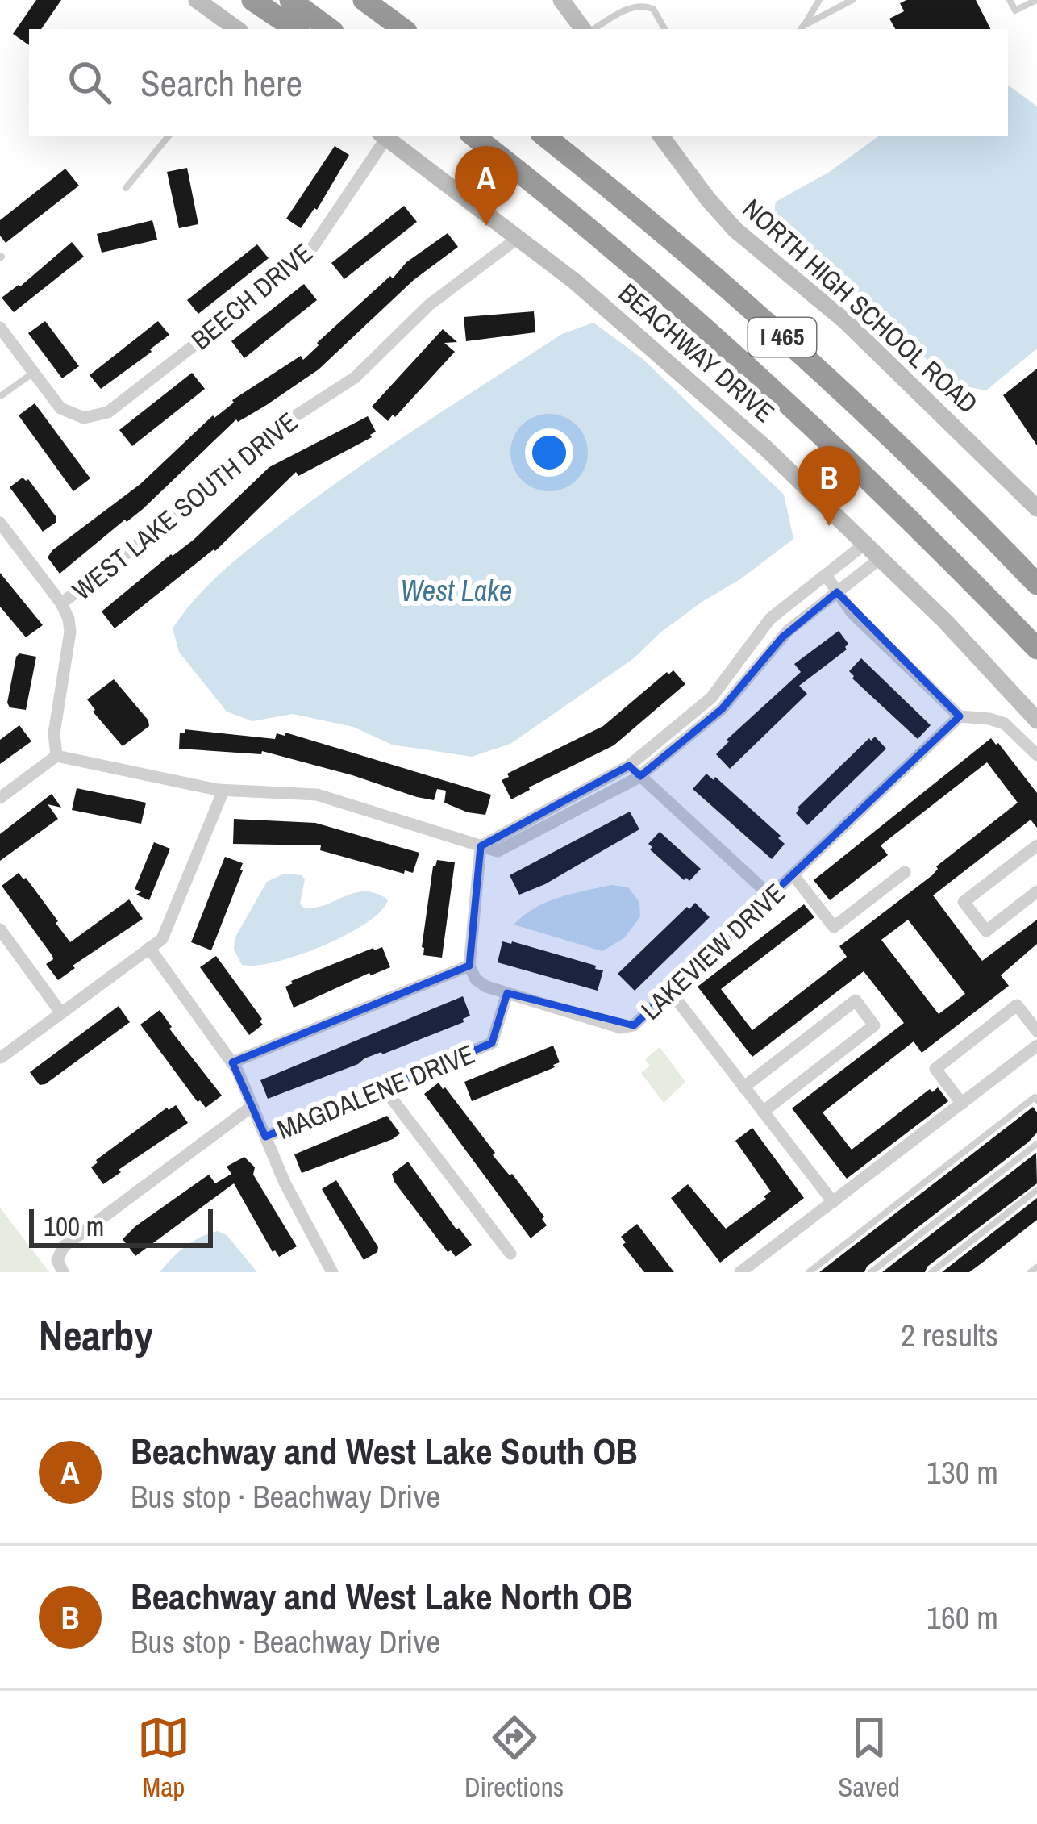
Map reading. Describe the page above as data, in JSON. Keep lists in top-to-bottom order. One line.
{"streets":{"highway":["I 465"],"street":["BEECH DRIVE","NORTH HIGH SCHOOL ROAD","BEACHWAY DRIVE","WEST LAKE SOUTH DRIVE","LAKEVIEW DRIVE","MAGDALENE DRIVE"]},"crossings":[["BEECH DRIVE","BEACHWAY DRIVE"],["BEACHWAY DRIVE","WEST LAKE SOUTH DRIVE"],["LAKEVIEW DRIVE","MAGDALENE DRIVE"]],"water":["West Lake"],"scale_bar":"100 m","page":{"search":"Search here","pins":["A","B"],"scale":"100 m","heading":["Nearby","2 results"],"list":[{"mark":"A","name":"Beachway and West Lake South OB","note":"Bus stop · Beachway Drive","value":"130 m"},{"mark":"B","name":"Beachway and West Lake North OB","note":"Bus stop · Beachway Drive","value":"160 m"}],"nav":["Map","Directions","Saved"]}}
